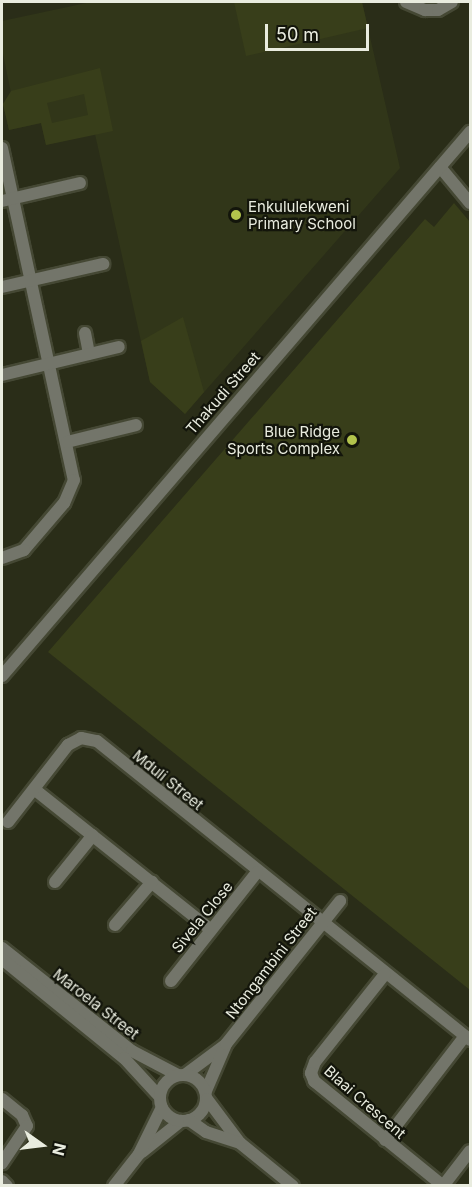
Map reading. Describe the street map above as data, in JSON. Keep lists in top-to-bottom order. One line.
{"streets":{"street":["Thakudi Street","Mduli Street","Sivela Close","Ntongambini Street","Maroela Street","Blaai Crescent"]},"crossings":[["Mduli Street","Sivela Close"],["Mduli Street","Ntongambini Street"],["Ntongambini Street","Maroela Street"]],"places":["Enkululekweni Primary School","Blue Ridge Sports Complex"],"scale_bar":"50 m","north":"right"}
